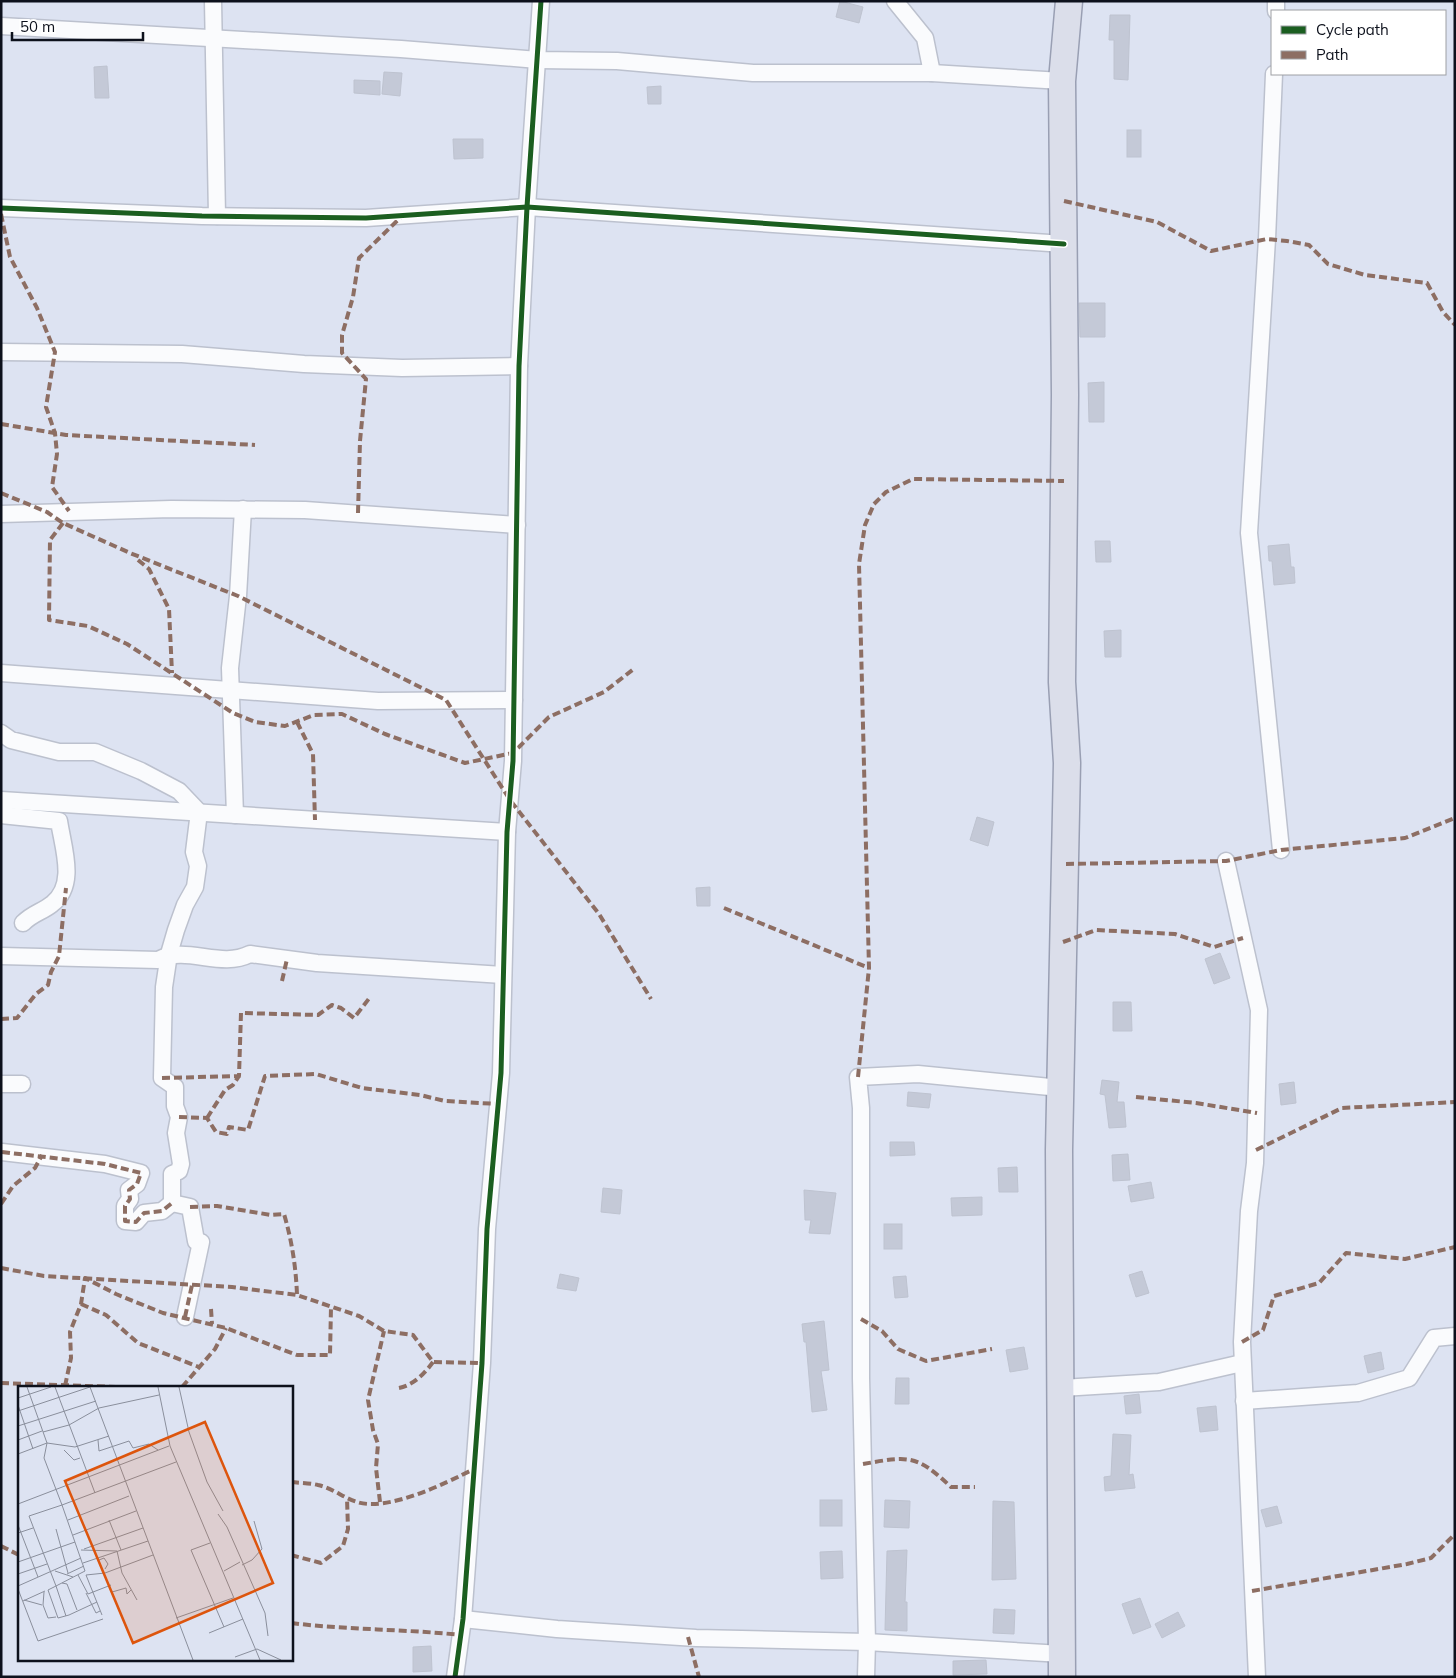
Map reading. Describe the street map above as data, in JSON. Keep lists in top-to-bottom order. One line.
{"legend":["Cycle path","Path"],"scale_bar":"50 m"}
